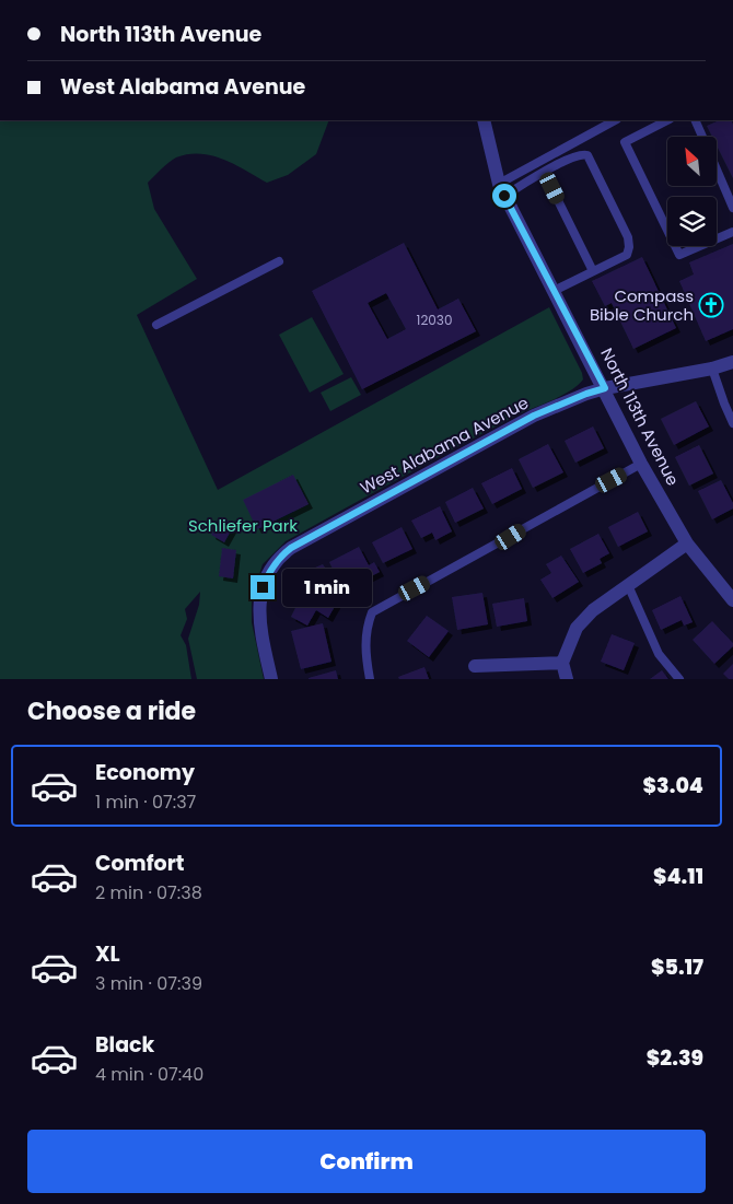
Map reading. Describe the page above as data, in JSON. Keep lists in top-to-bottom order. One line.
{"streets":{"street":["North 113th Avenue","West Alabama Avenue"]},"crossings":[["North 113th Avenue","West Alabama Avenue"]],"parks":["Schliefer Park"],"places":{"church":["Compass Bible Church"]},"house_numbers":["12030"],"north":"top left","page":{"banner":["North 113th Avenue","West Alabama Avenue"],"bubble":"1 min","heading":"Choose a ride","list":[{"name":"Economy","note":"1 min · 07:37","value":"$3.04"},{"name":"Comfort","note":"2 min · 07:38","value":"$4.11"},{"name":"XL","note":"3 min · 07:39","value":"$5.17"},{"name":"Black","note":"4 min · 07:40","value":"$2.39"}],"buttons":"Confirm"}}
